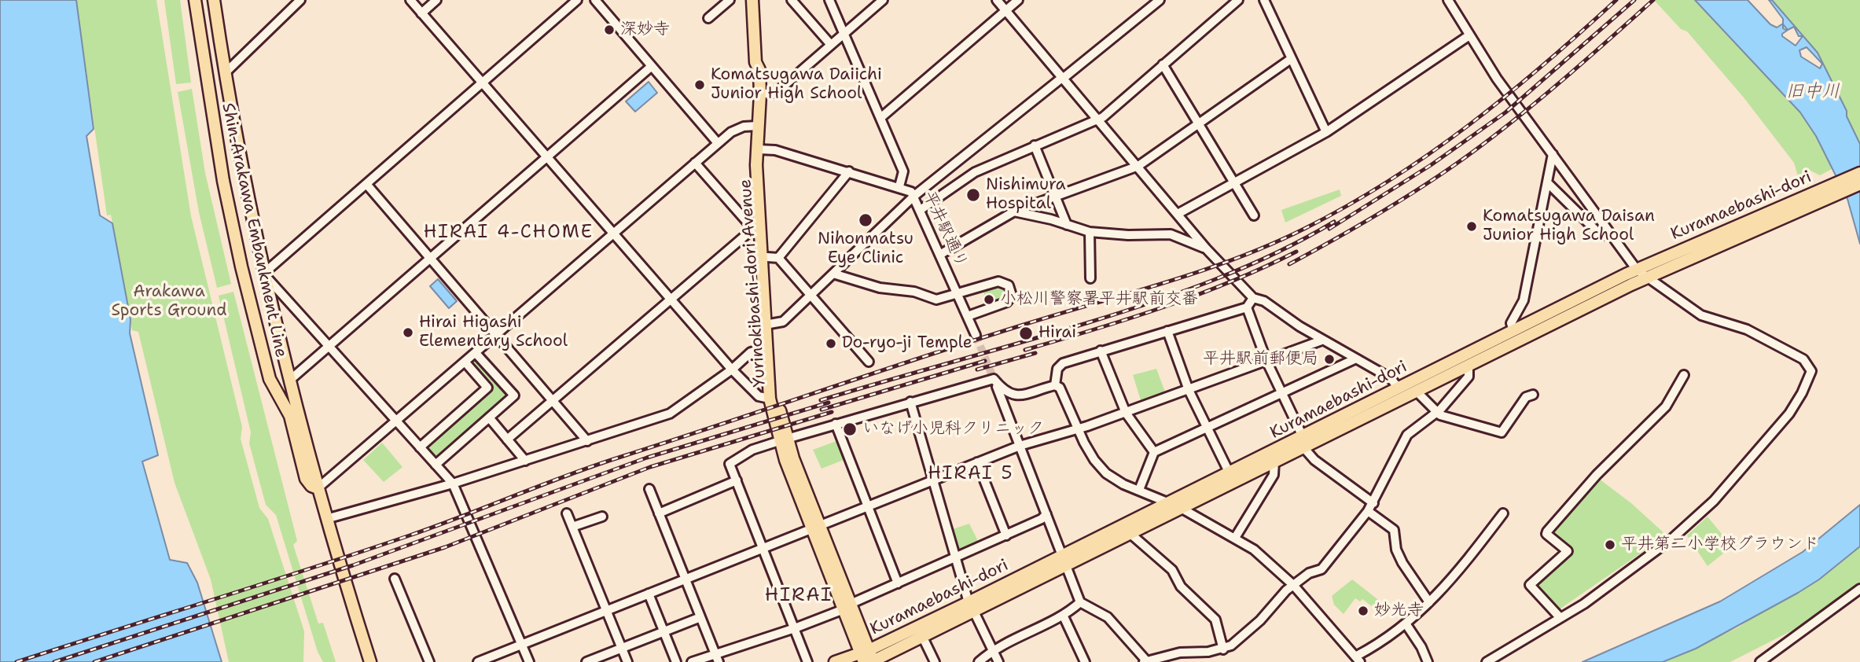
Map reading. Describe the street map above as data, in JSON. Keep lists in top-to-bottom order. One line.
{"streets":{"main road":["Kuramaebashi-dori","Shin-Arakawa Embankment Line","Yurinokibashi-dori Avenue"],"street":["平井駅通り"]},"crossings":[["Kuramaebashi-dori","Yurinokibashi-dori Avenue"],["平井駅通り","Yurinokibashi-dori Avenue"]],"districts":["HIRAI 4-CHOME","HIRAI 5","HIRAI"],"water":["旧中川"],"parks":["Arakawa Sports Ground"],"places":["深妙寺","Komatsugawa Daiichi Junior High School","Nishimura Hospital","Nihonmatsu Eye Clinic","Komatsugawa Daisan Junior High School","小松川警察署平井駅前交番","Hirai Higashi Elementary School","Hirai","Do-ryo-ji Temple","平井駅前郵便局","いなげ小児科クリニック","平井第二小学校グラウンド","妙光寺"]}
